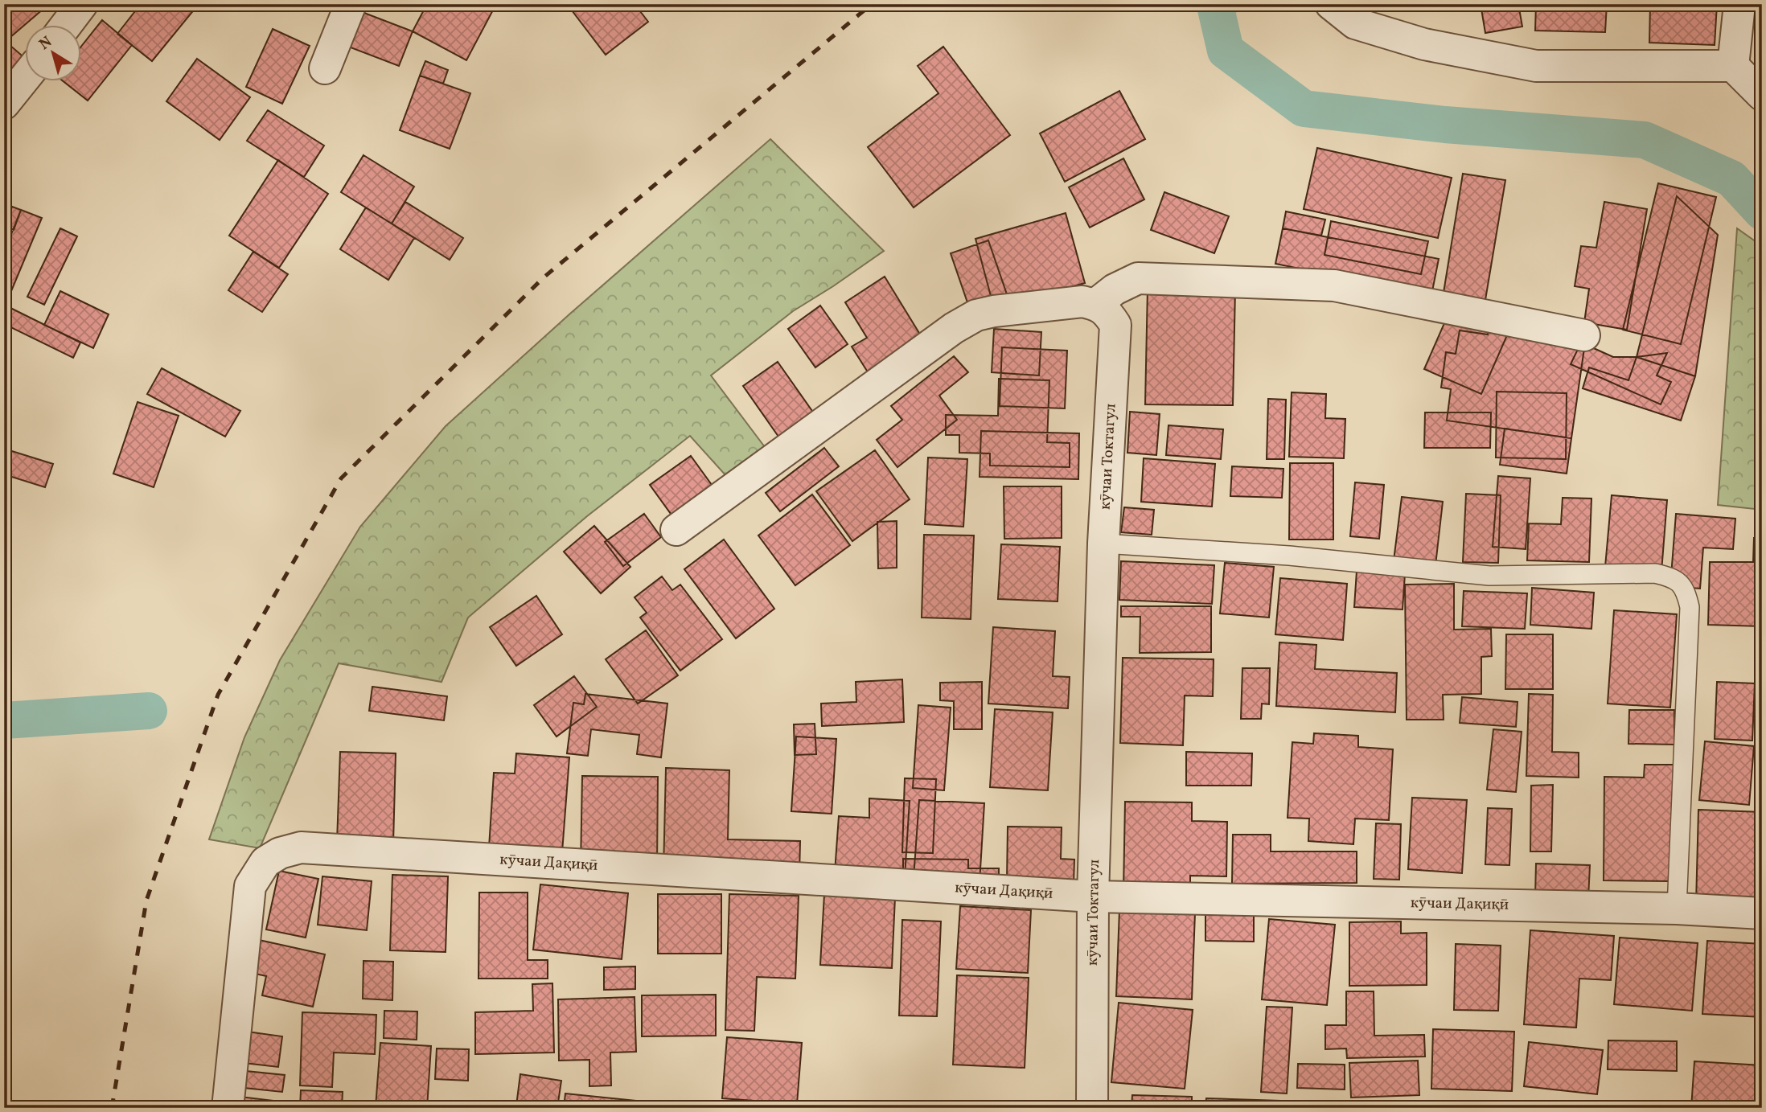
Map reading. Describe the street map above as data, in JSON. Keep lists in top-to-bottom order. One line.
{"streets":{"street":["кӯчаи Токтагул","кӯчаи Дақиқӣ"]},"crossings":[["кӯчаи Токтагул","кӯчаи Дақиқӣ"]],"north":"top left"}
